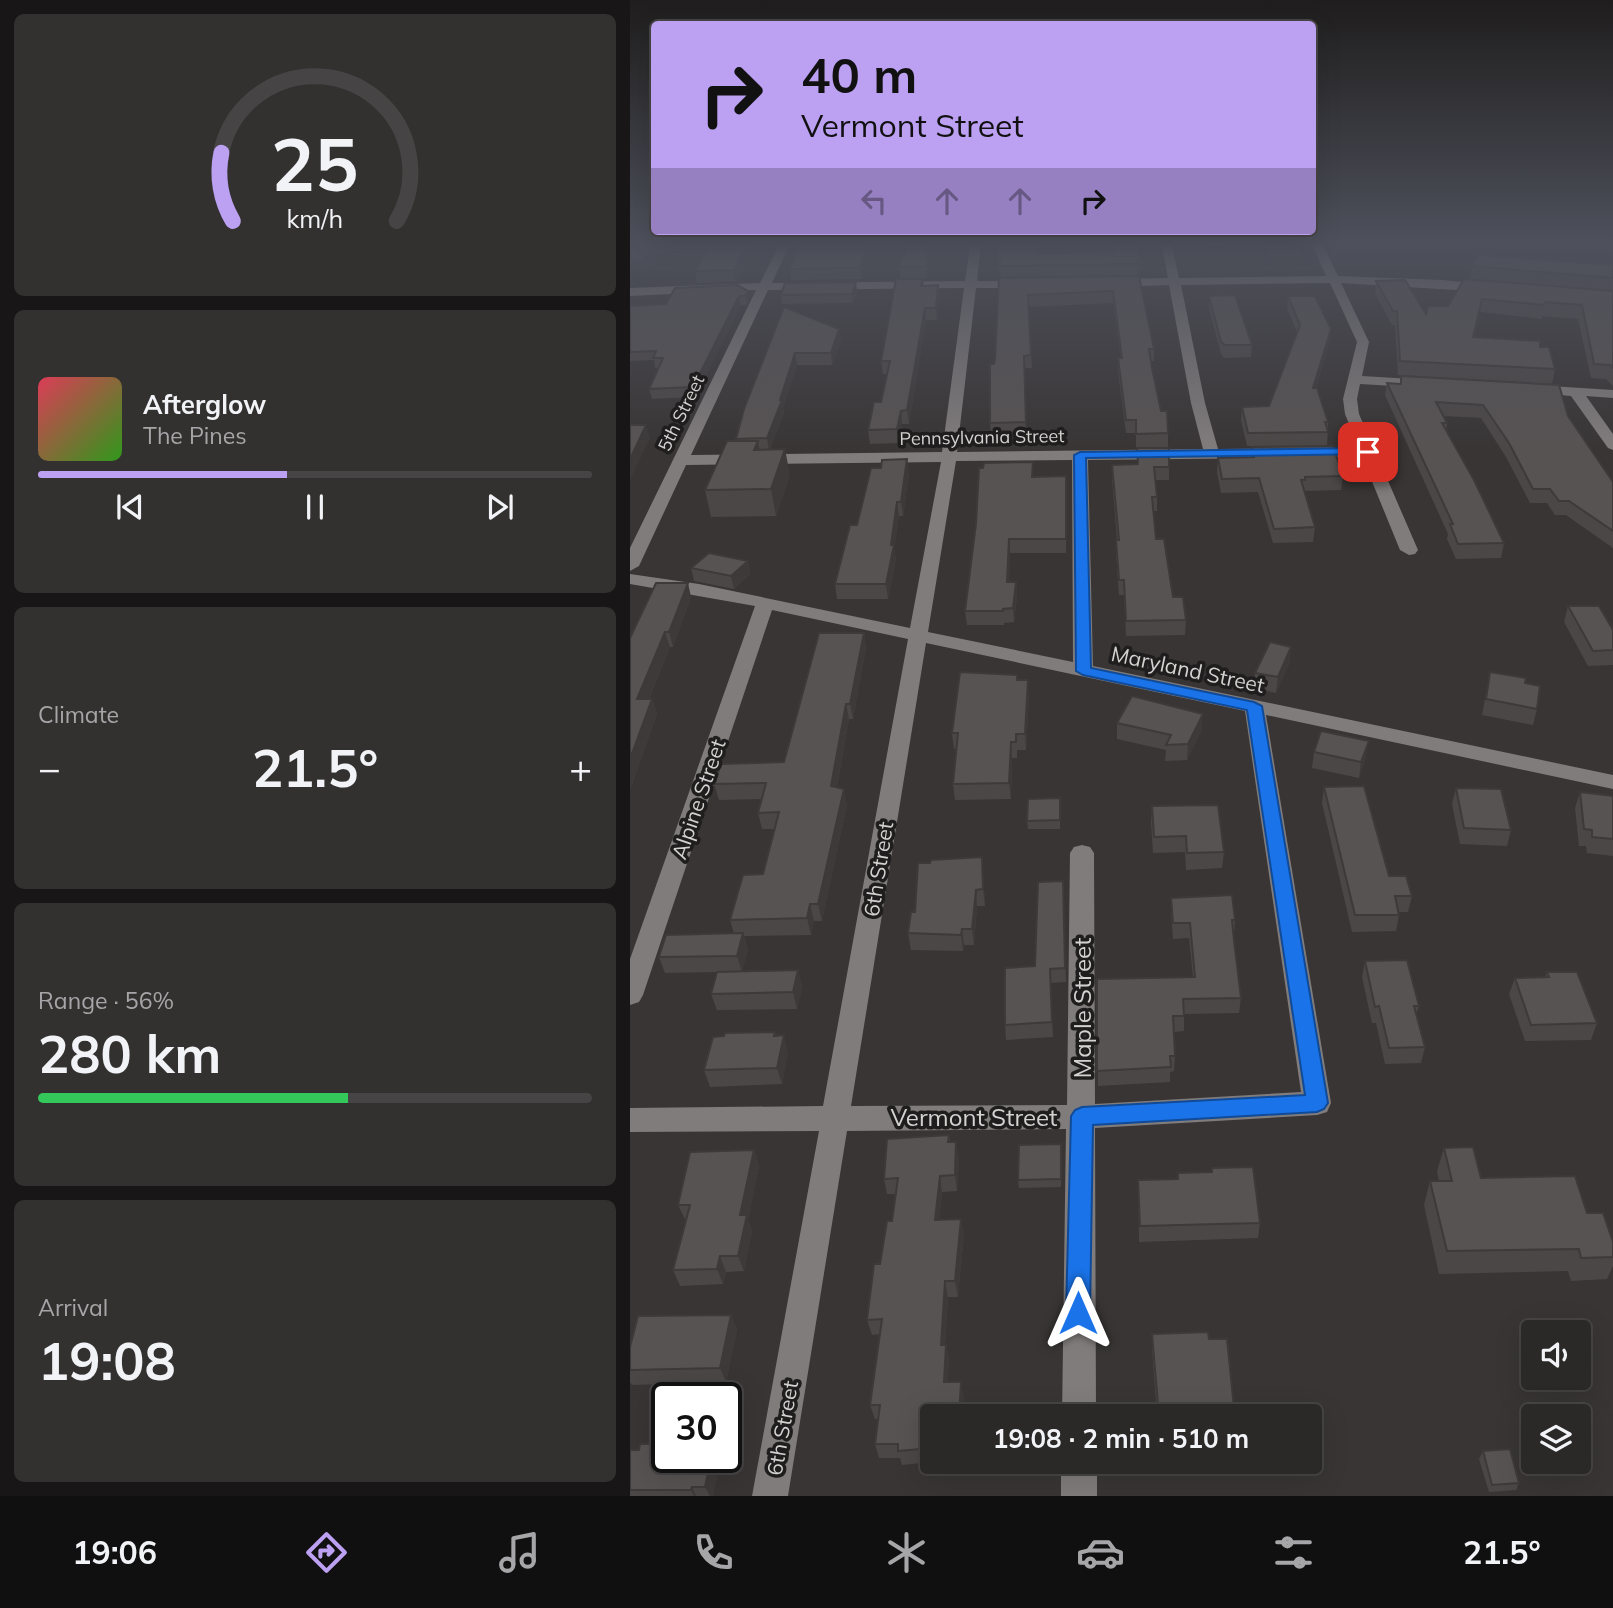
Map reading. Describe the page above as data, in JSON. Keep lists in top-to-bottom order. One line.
{"streets":{"street":["5th Street","Pennsylvania Street","Maryland Street","Alpine Street","6th Street","Maple Street","Vermont Street"]},"crossings":[["5th Street","Pennsylvania Street"],["Pennsylvania Street","6th Street"],["Maryland Street","Alpine Street"],["Maryland Street","6th Street"],["Maryland Street","Vermont Street"],["6th Street","Vermont Street"],["Maple Street","Vermont Street"]],"page":{"turn":["40 m","Vermont Street"],"song":["Afterglow","The Pines"],"tile":["Climate",["Range · 56%","280 km"],["Arrival","19:08"]],"heat":["−","21.5°","+"],"limit":"30","trip":"19:08 · 2 min · 510 m","tabs":["19:06","21.5°"],"gauge":["25","km/h"]}}
